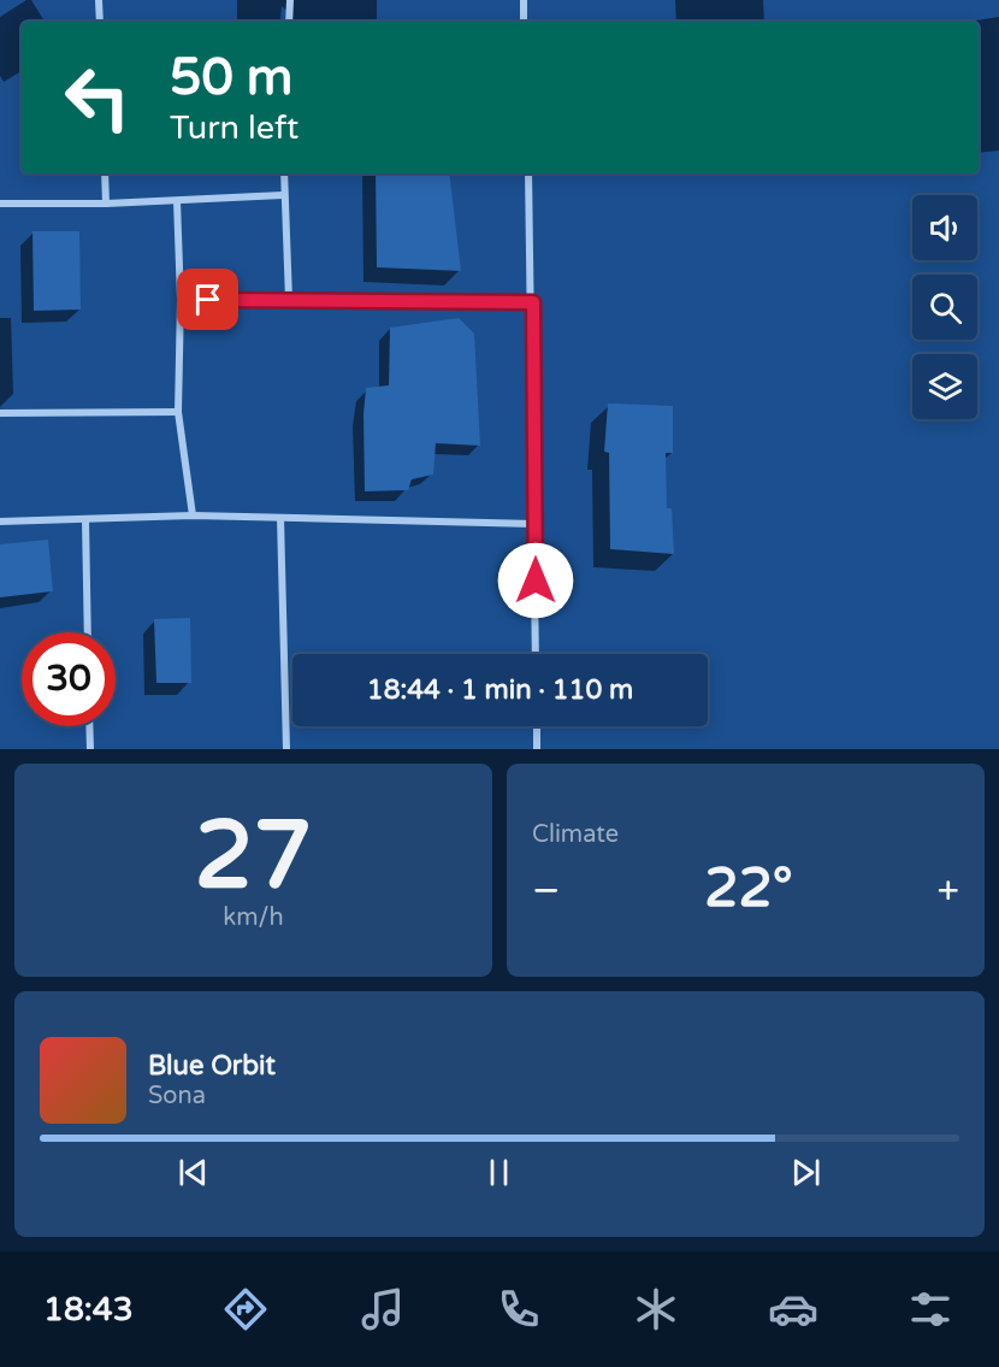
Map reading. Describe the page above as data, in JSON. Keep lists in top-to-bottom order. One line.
{"page":{"turn":["50 m","Turn left"],"limit":"30","trip":"18:44 · 1 min · 110 m","tile":[["27","km/h"],"Climate"],"heat":["−","22°","+"],"song":["Blue Orbit","Sona"],"tabs":"18:43"}}
